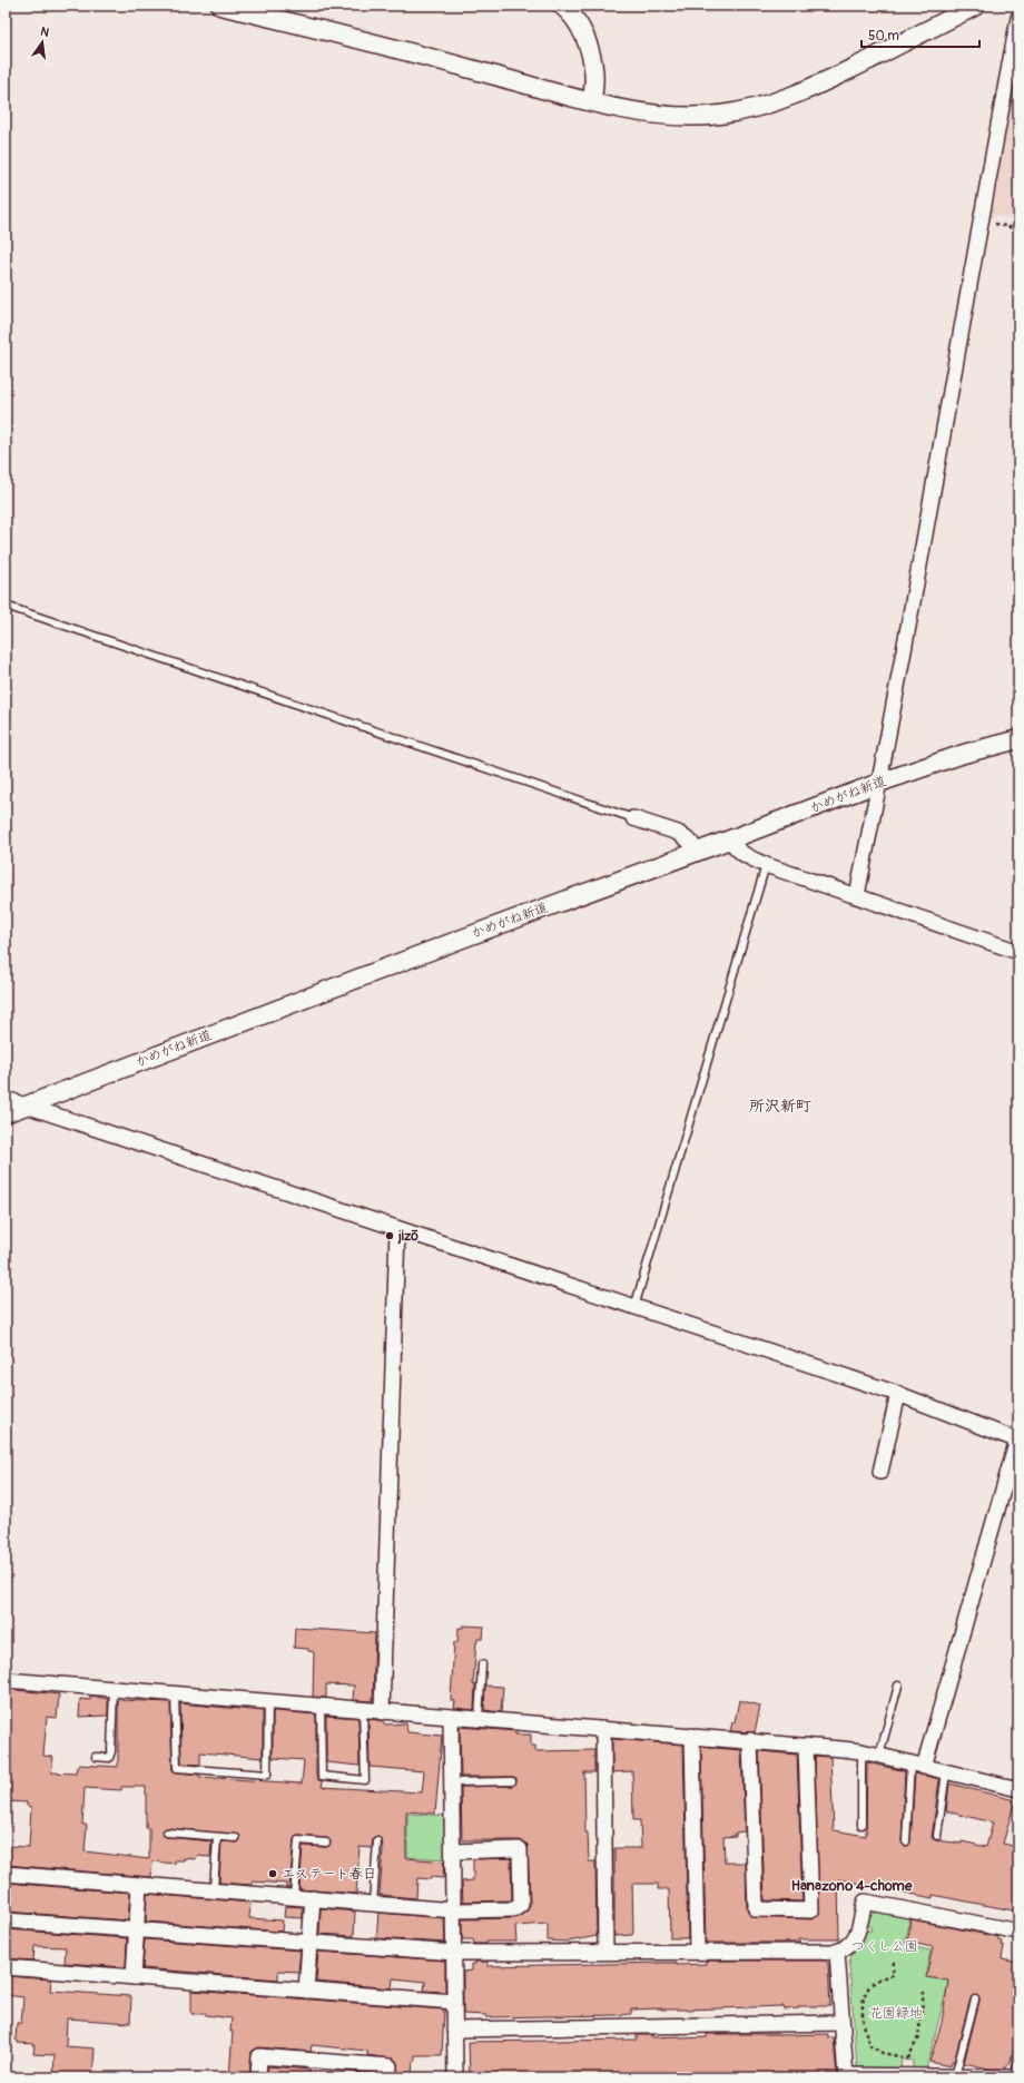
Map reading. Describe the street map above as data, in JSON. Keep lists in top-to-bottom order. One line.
{"streets":{"street":["かめがね新道"]},"districts":["所沢新町","Hanazono 4-chome"],"parks":["つくし公園","花園緑地"],"places":["jizō","エステート春日"],"scale_bar":"50 m","north":"top"}
